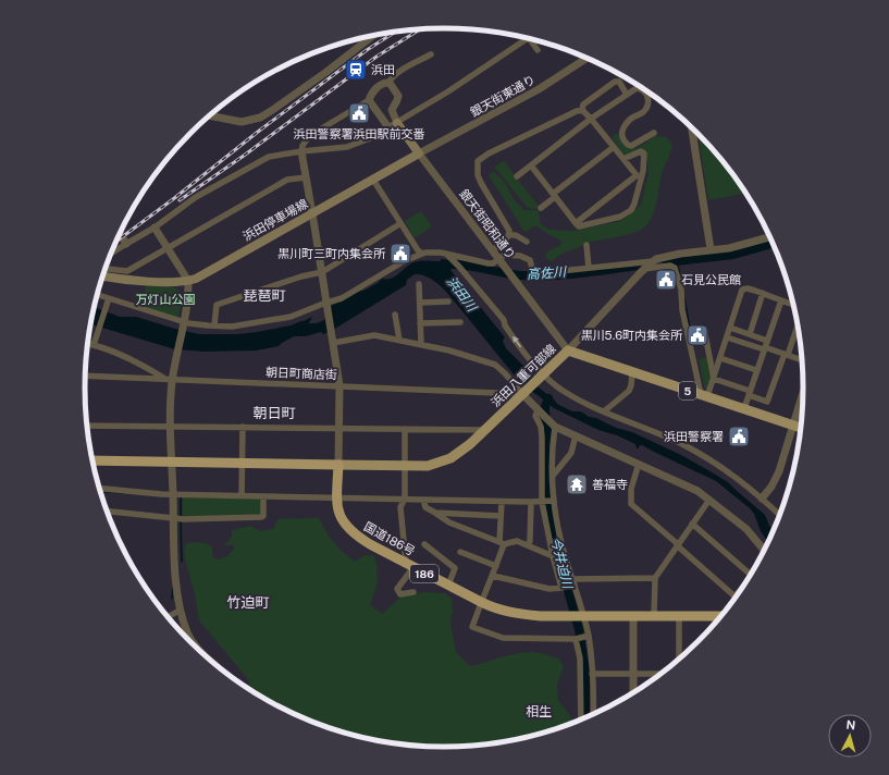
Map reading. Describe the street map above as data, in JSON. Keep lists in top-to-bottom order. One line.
{"streets":{"highway":["国道186号","186"],"main road":["浜田停車場線","浜田八重可部線","5"],"street":["銀天街東通り","銀天街昭和通り","朝日町商店街"]},"crossings":[["銀天街東通り","浜田停車場線"],["銀天街東通り","銀天街昭和通り"],["浜田停車場線","銀天街昭和通り"],["銀天街昭和通り","浜田八重可部線"],["朝日町商店街","浜田八重可部線"],["浜田八重可部線","国道186号"]],"districts":["琵琶町","朝日町","竹迫町","相生"],"water":["高佐川","浜田川","今井迫川"],"parks":["万灯山公園"],"places":{"station":["浜田"],"public building":["浜田警察署浜田駅前交番","黒川町三町内集会所","石見公民館","黒川5.6町内集会所","浜田警察署"],"temple":["善福寺"]},"north":"top"}
